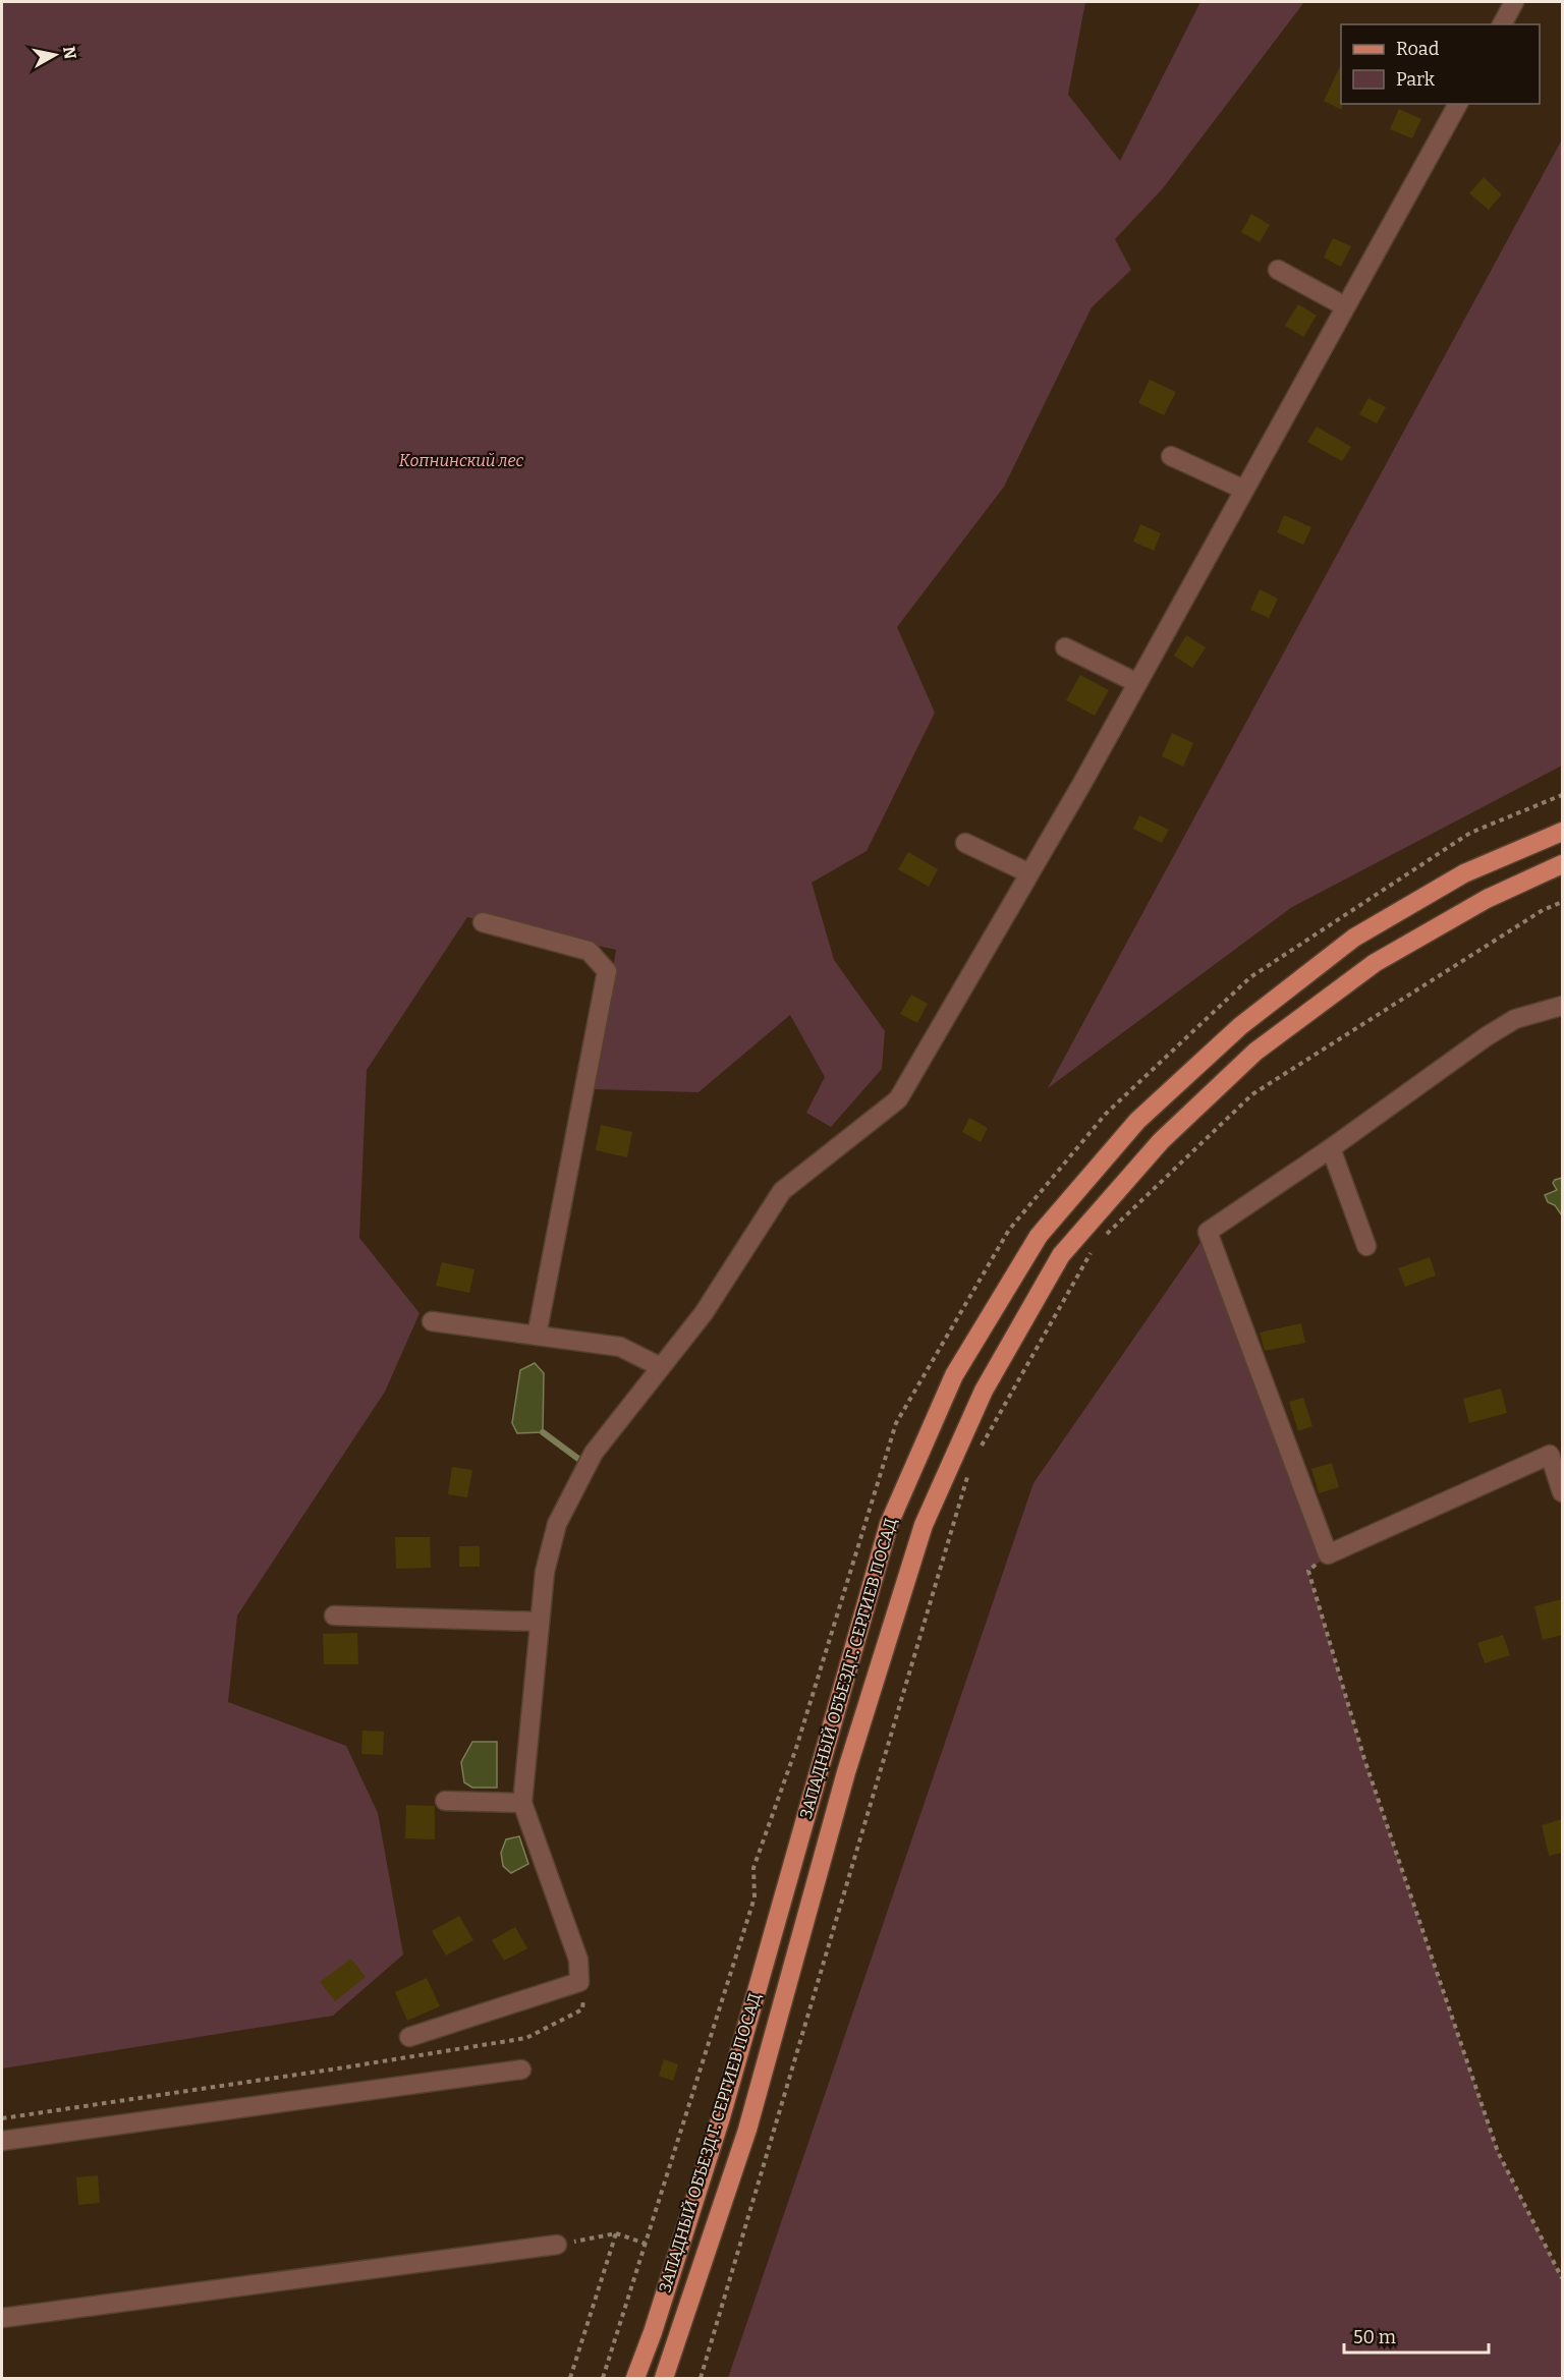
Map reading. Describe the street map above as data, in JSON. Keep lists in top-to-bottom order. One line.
{"streets":{"main road":["ЗАПАДНЫЙ ОБЪЕЗД Г. СЕРГИЕВ ПОСАД"]},"parks":["Копнинский лес"],"legend":["Road","Park"],"scale_bar":"50 m","north":"right"}
